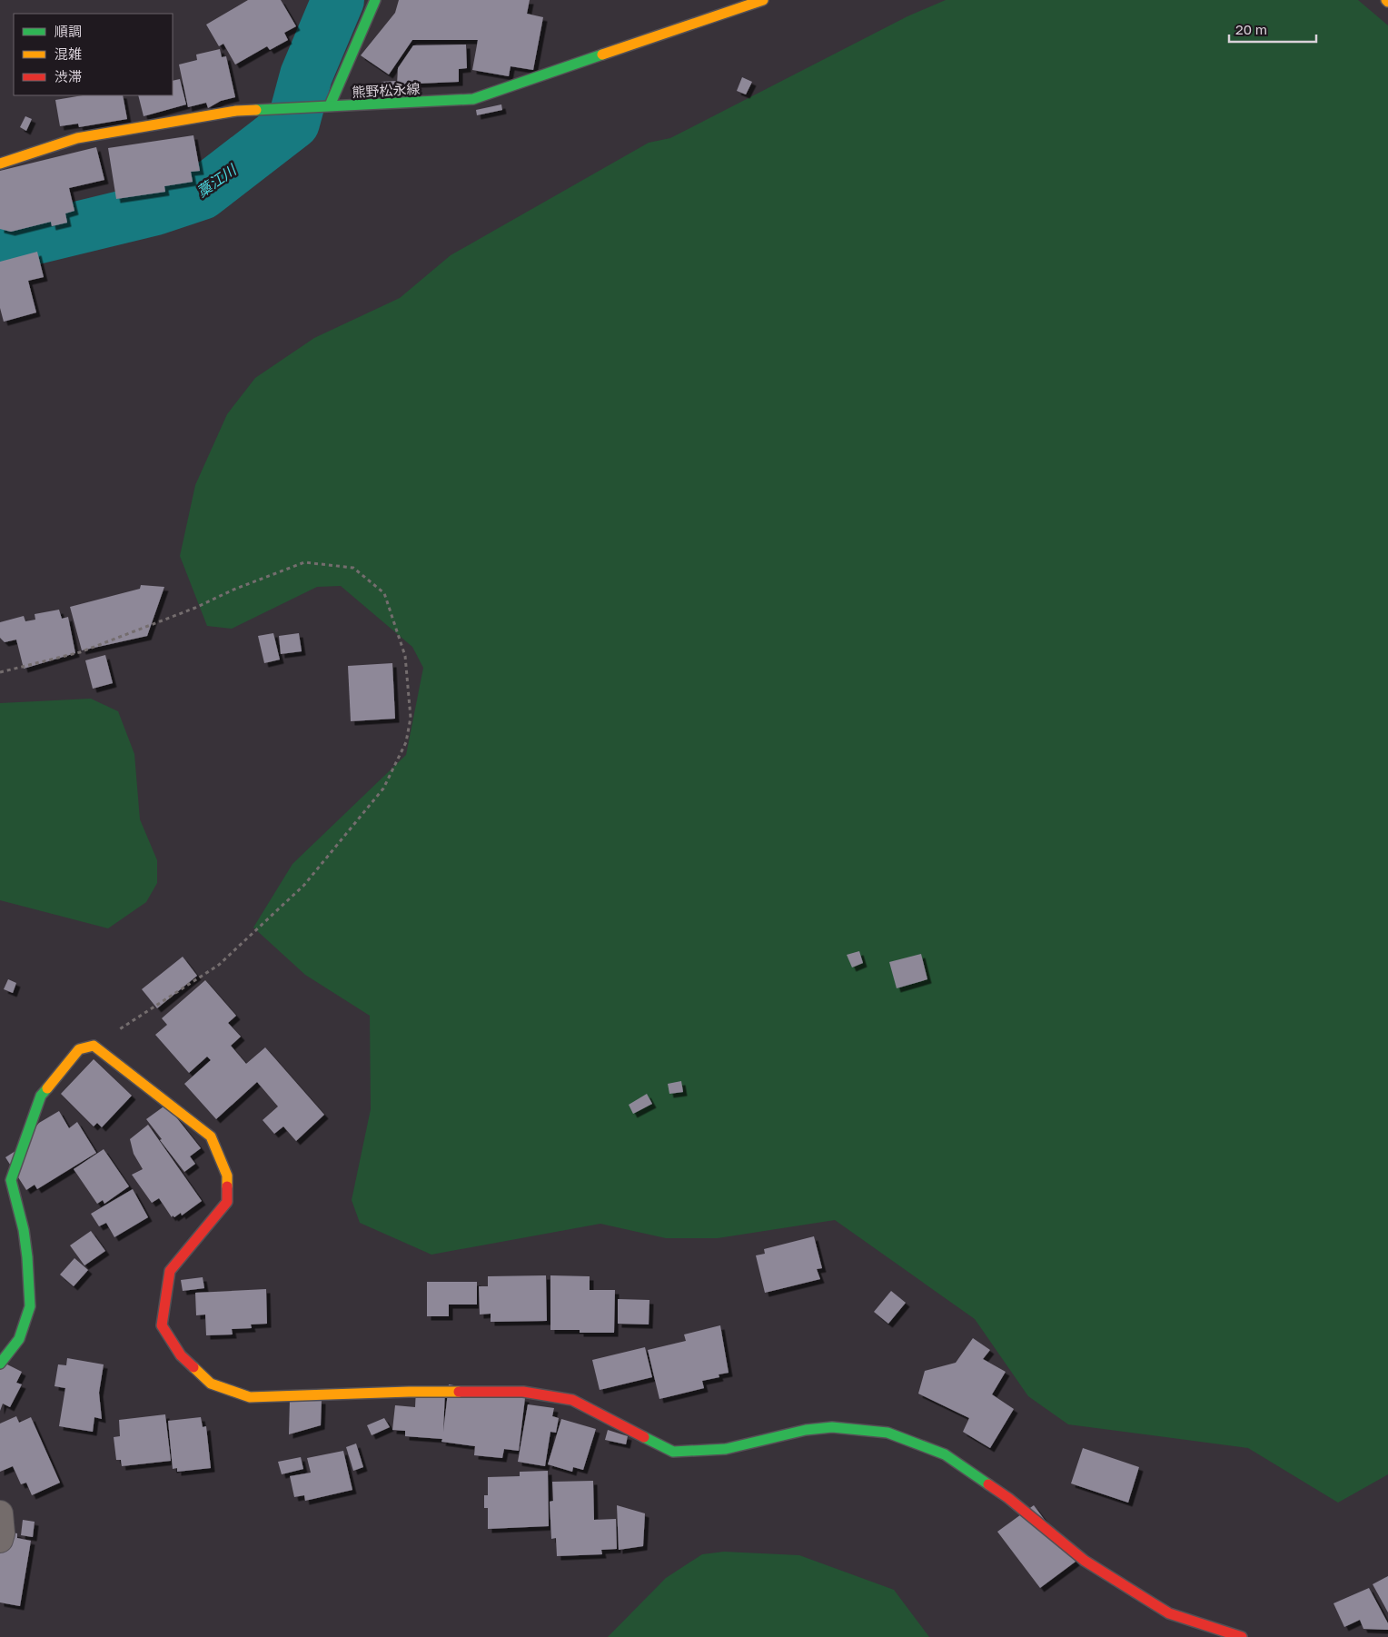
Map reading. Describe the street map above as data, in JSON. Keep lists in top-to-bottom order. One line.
{"streets":{"street":["熊野松永線"]},"water":["藁江川"],"legend":["順調","混雑","渋滞"],"scale_bar":"20 m"}
